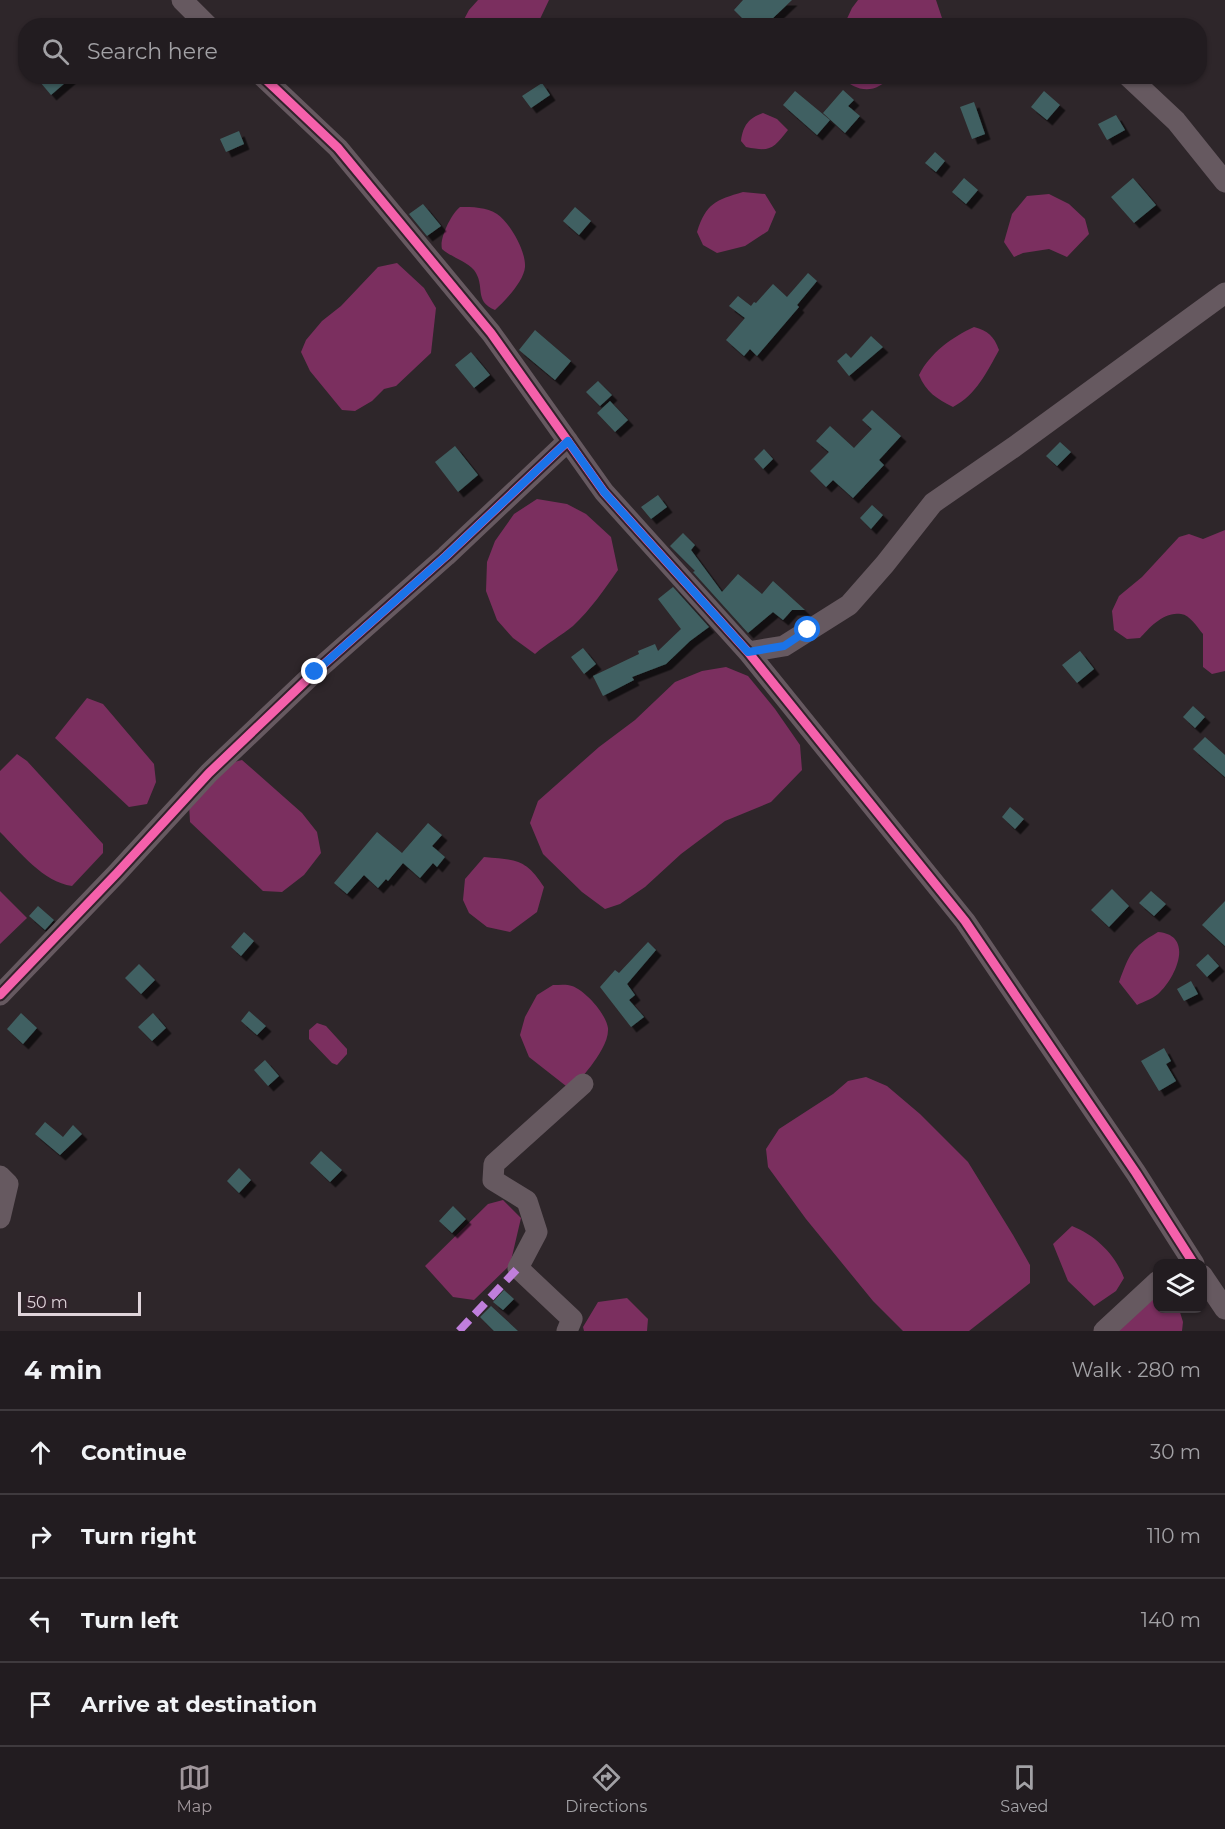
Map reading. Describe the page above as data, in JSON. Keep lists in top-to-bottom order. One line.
{"scale_bar":"50 m","page":{"search":"Search here","scale":"50 m","heading":["4 min","Walk · 280 m"],"list":[["Continue","30 m"],["Turn right","110 m"],["Turn left","140 m"],"Arrive at destination"],"nav":["Map","Directions","Saved"]}}
